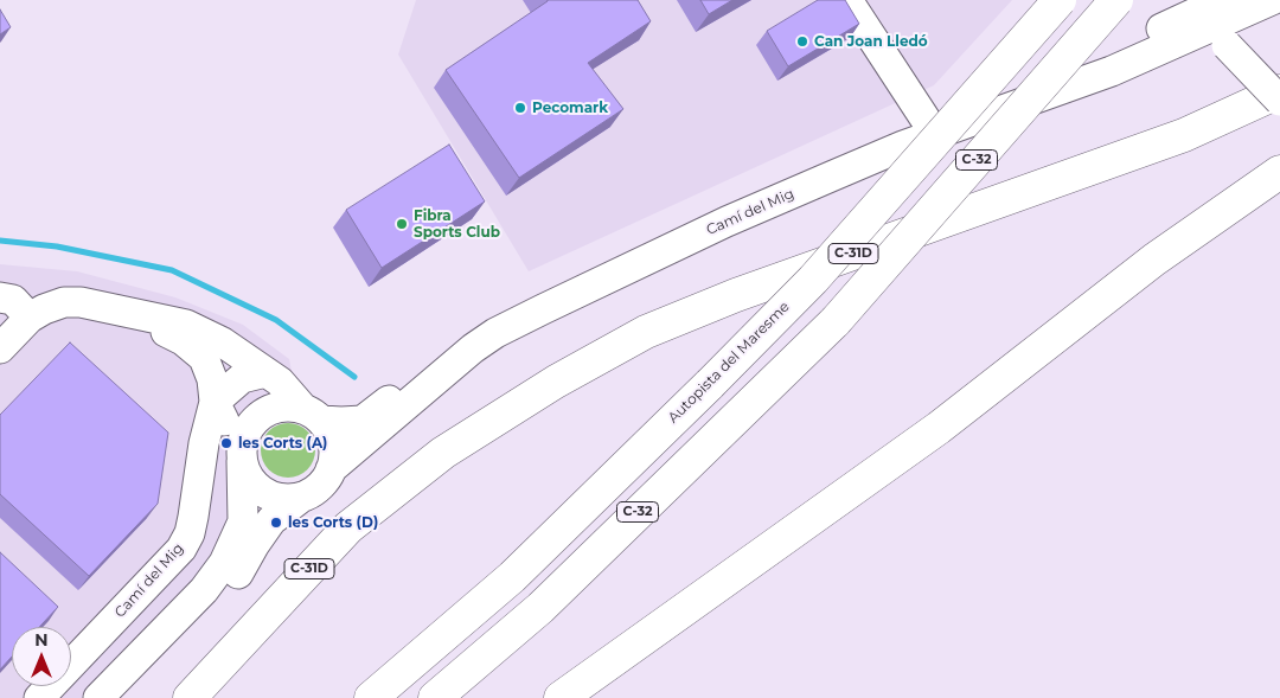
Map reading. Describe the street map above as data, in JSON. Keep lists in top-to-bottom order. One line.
{"streets":{"highway":["C-32","C-31D","Autopista del Maresme"],"street":["Camí del Mig"]},"places":["Can Joan Lledó","Pecomark","Fibra Sports Club","les Corts (A)","les Corts (D)"],"north":"top"}
